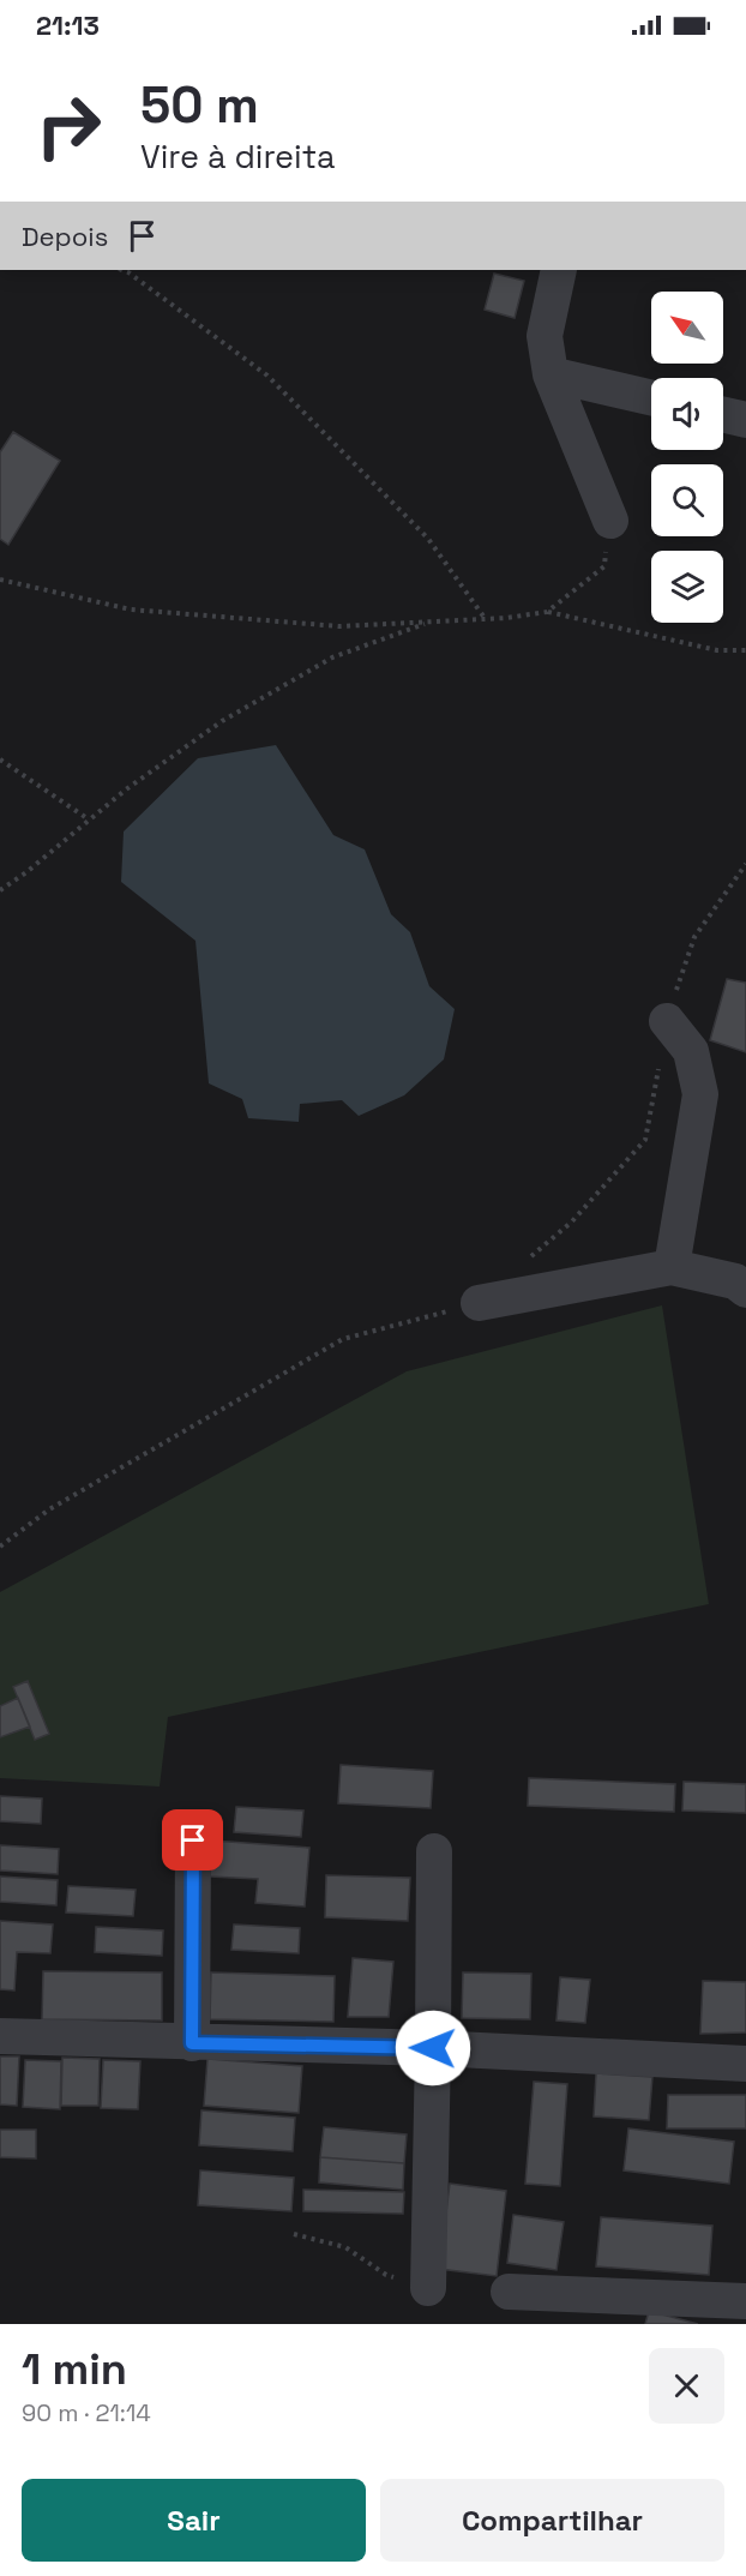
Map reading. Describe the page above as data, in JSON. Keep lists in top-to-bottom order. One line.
{"north":"top left","page":{"status":"21:13","turn":["50 m","Vire à direita"],"then":"Depois","heading":["1 min","90 m · 21:14"],"buttons":["Sair","Compartilhar"]}}
